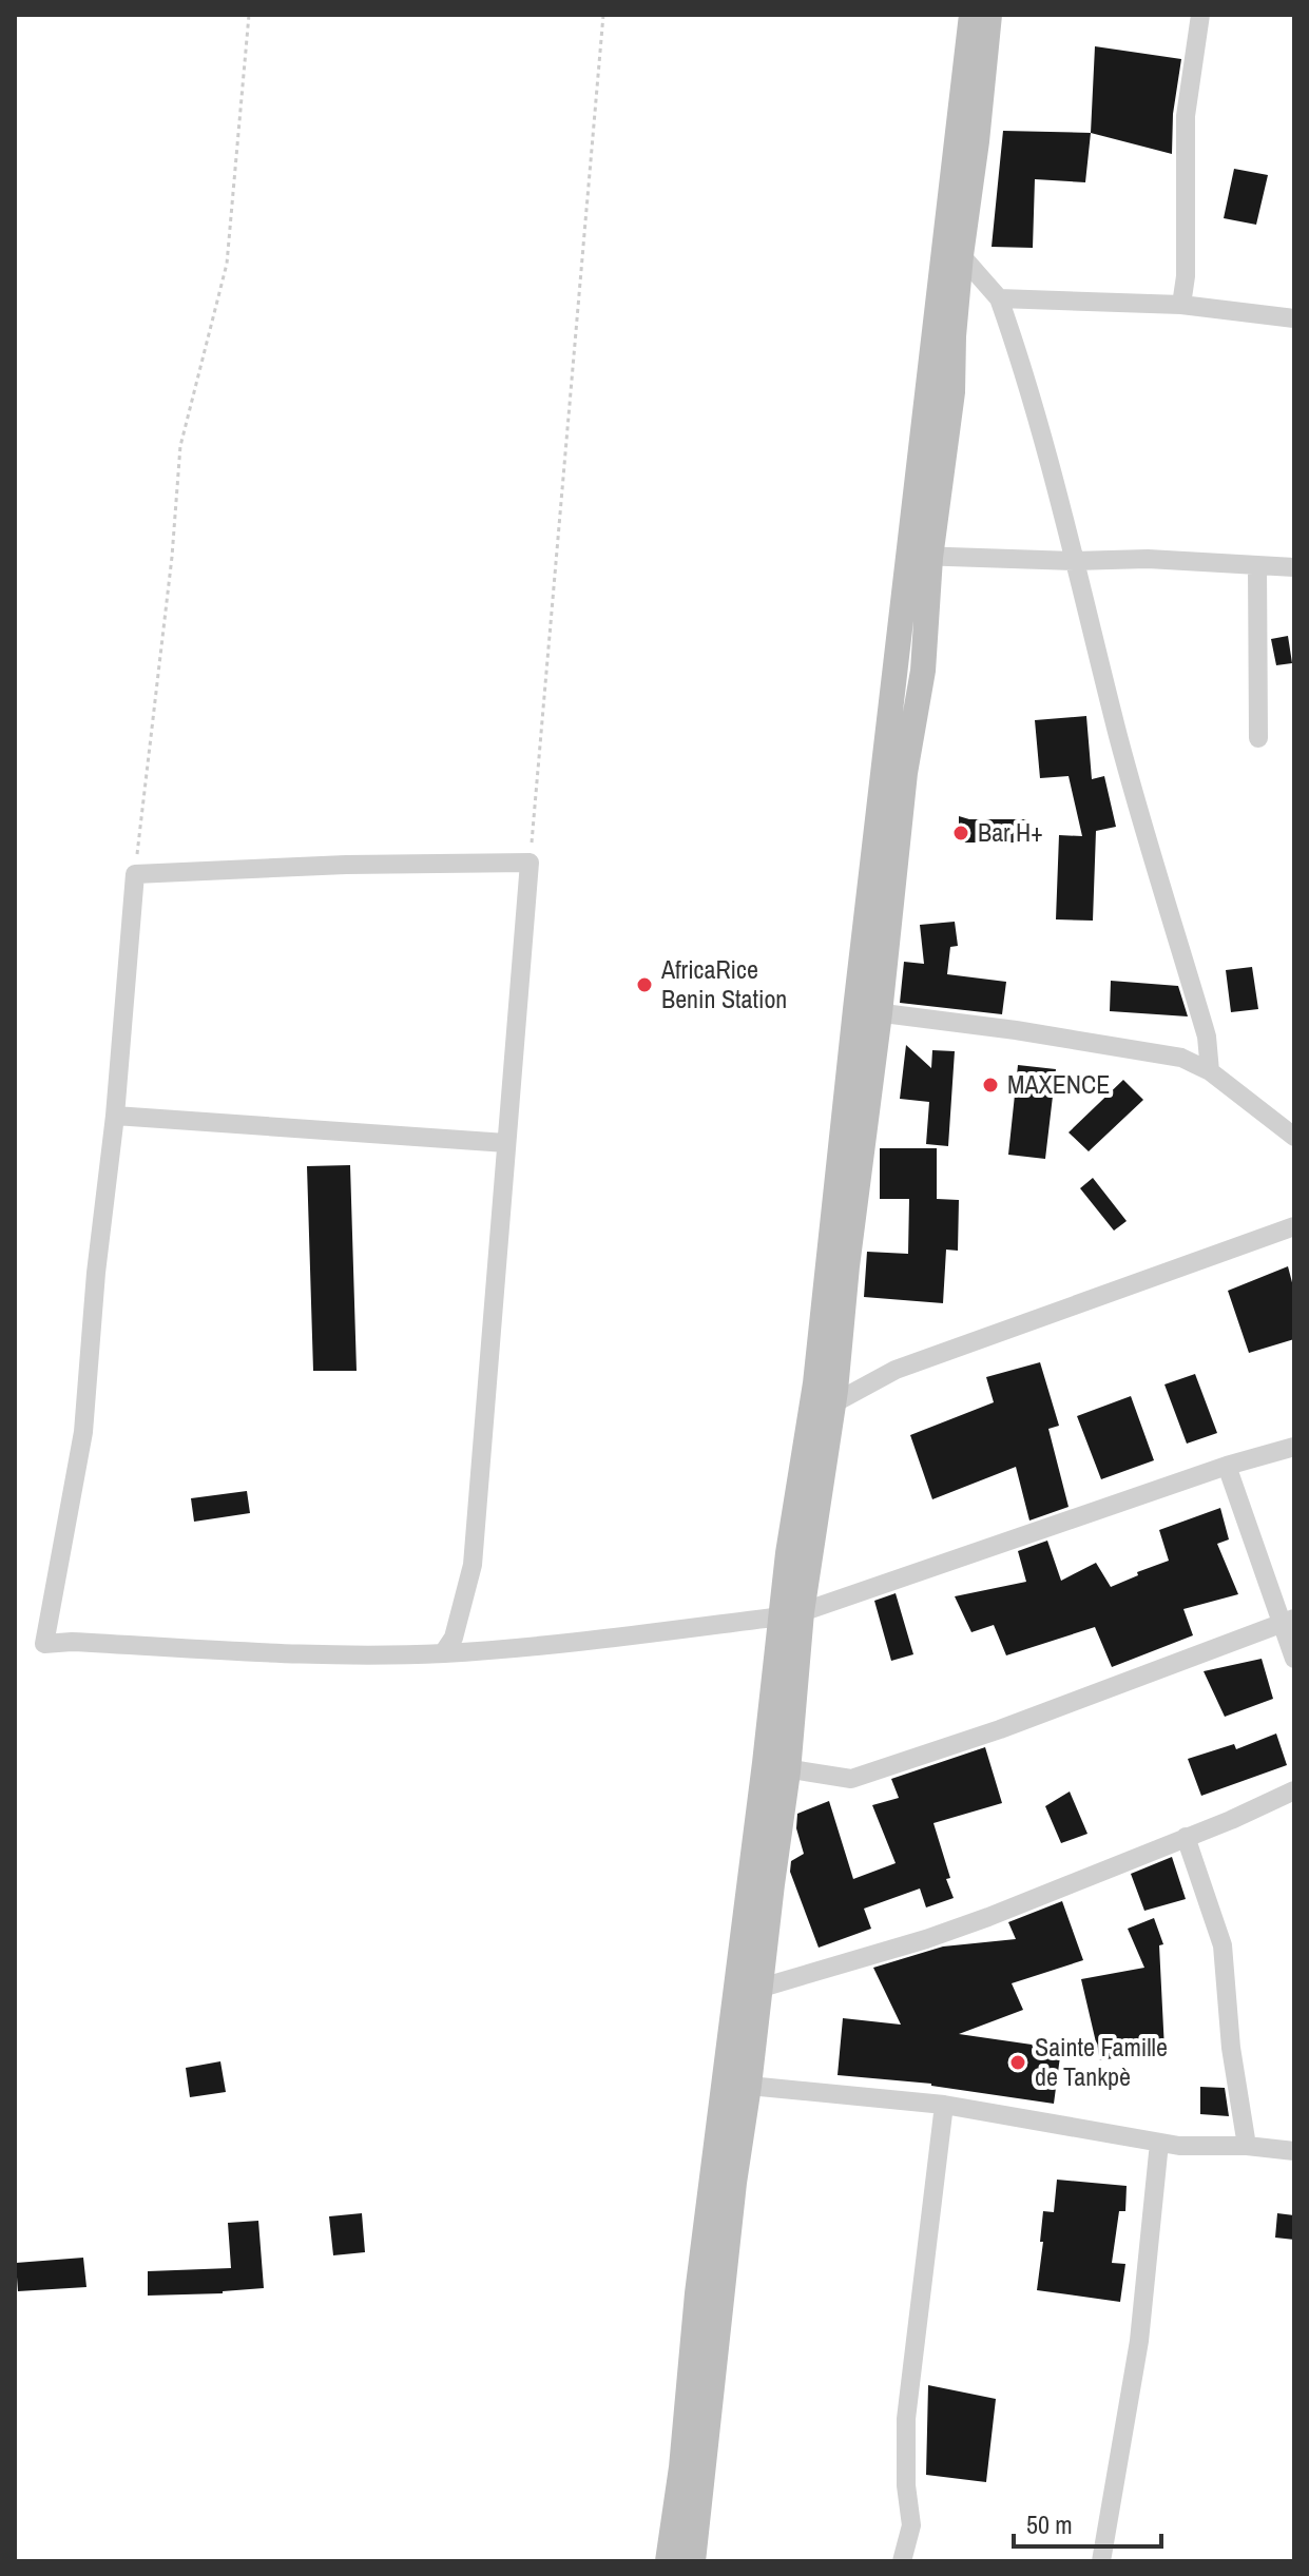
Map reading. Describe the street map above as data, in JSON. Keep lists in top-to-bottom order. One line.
{"places":["Bar H+","AfricaRice Benin Station","MAXENCE","Sainte Famille de Tankpè"],"scale_bar":"50 m"}
